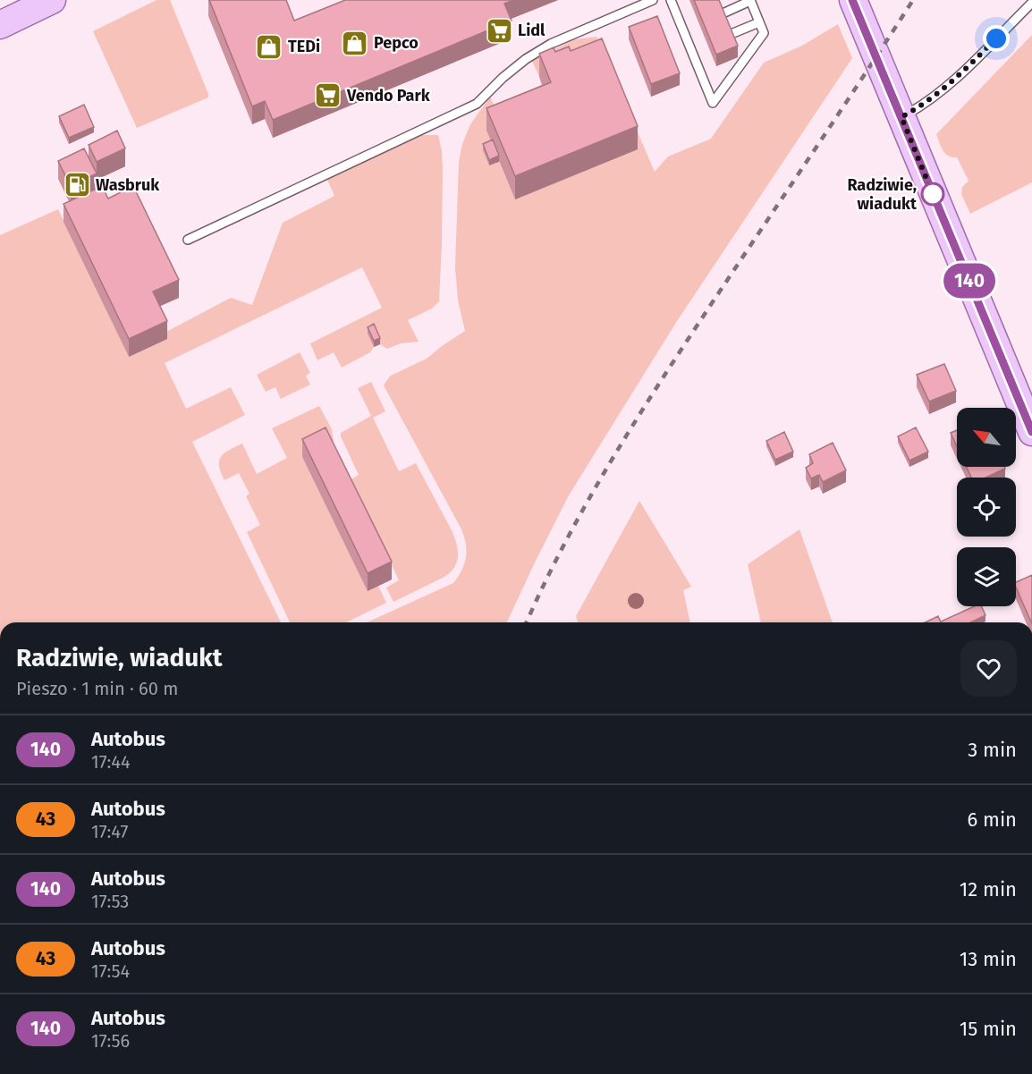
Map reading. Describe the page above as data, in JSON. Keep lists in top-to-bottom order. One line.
{"places":{"supermarket":["Lidl","Vendo Park"],"shop":["Pepco","TEDi"],"fuel station":["Wasbruk"],"other":["Radziwie, wiadukt"]},"lines":["bus line 140"],"north":"top left","page":{"on_map":"140","heading":["Radziwie, wiadukt","Pieszo · 1 min · 60 m"],"list":[{"mark":"140","name":"Autobus","note":"17:44","value":"3 min"},{"mark":"43","name":"Autobus","note":"17:47","value":"6 min"},{"mark":"140","name":"Autobus","note":"17:53","value":"12 min"},{"mark":"43","name":"Autobus","note":"17:54","value":"13 min"},{"mark":"140","name":"Autobus","note":"17:56","value":"15 min"}]}}
